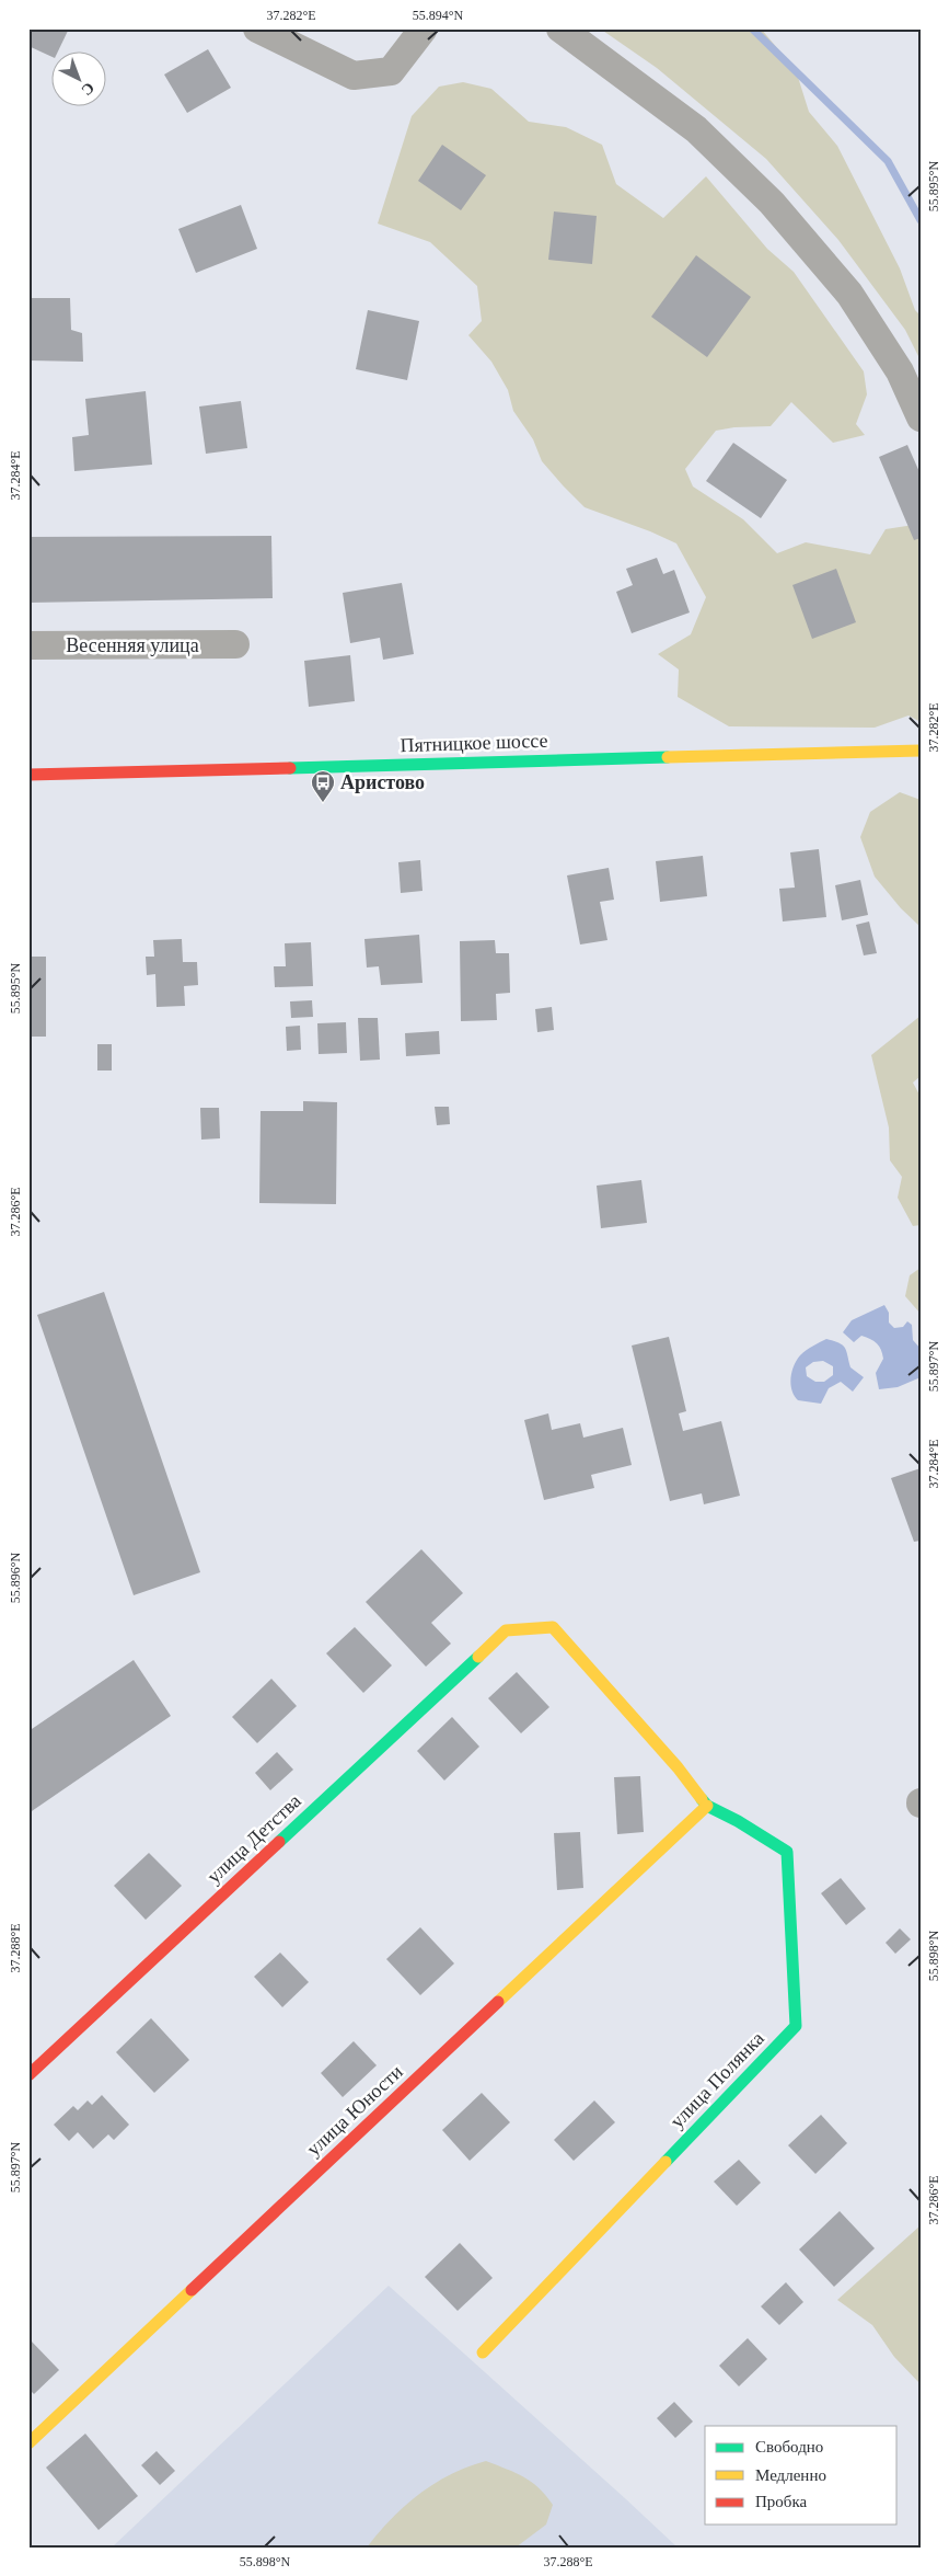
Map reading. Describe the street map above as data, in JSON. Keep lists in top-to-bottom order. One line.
{"streets":{"street":["Весенняя улица","Пятницкое шоссе","улица Детства","улица Полянка","улица Юности"]},"crossings":[["улица Детства","улица Полянка"],["улица Детства","улица Юности"],["улица Полянка","улица Юности"]],"places":{"bus stop":["Аристово"]},"legend":["Свободно","Медленно","Пробка"],"north":"bottom right","coordinates":["37.282°E","55.894°N","55.895°N","37.284°E","37.286°E","55.897°N","55.896°N","37.288°E","55.898°N"]}
